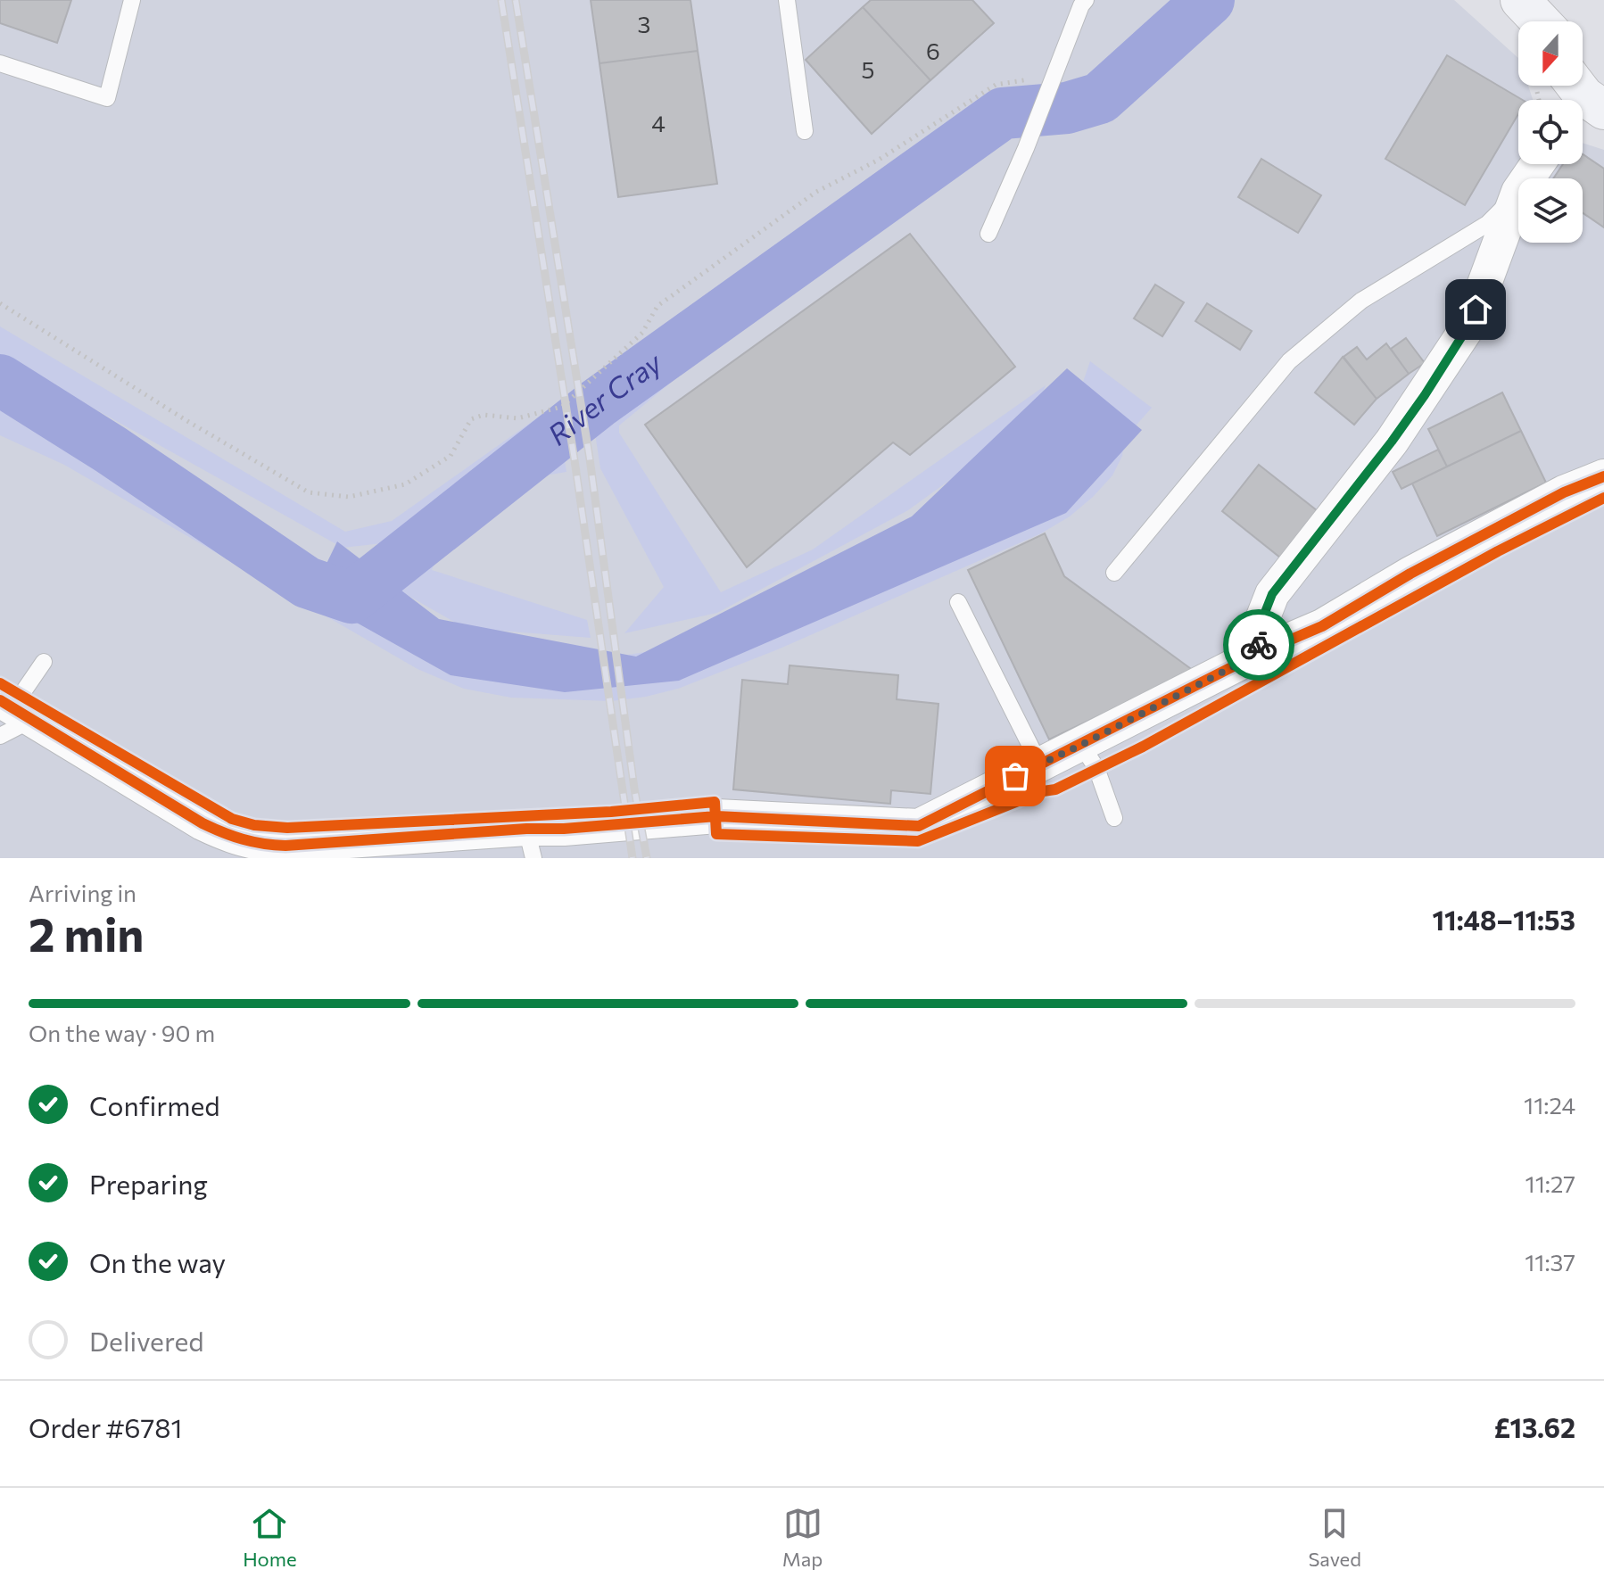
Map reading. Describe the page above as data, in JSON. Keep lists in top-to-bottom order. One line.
{"water":["River Cray"],"house_numbers":["3","6","5","4"],"north":"bottom","page":{"heading":["2 min","Arriving in","11:48–11:53"],"panel":["Order #6781","£13.62"],"bar":"On the way · 90 m","list":[["Confirmed","11:24"],["Preparing","11:27"],["On the way","11:37"],"Delivered"],"tabs":["Home","Map","Saved"]}}
